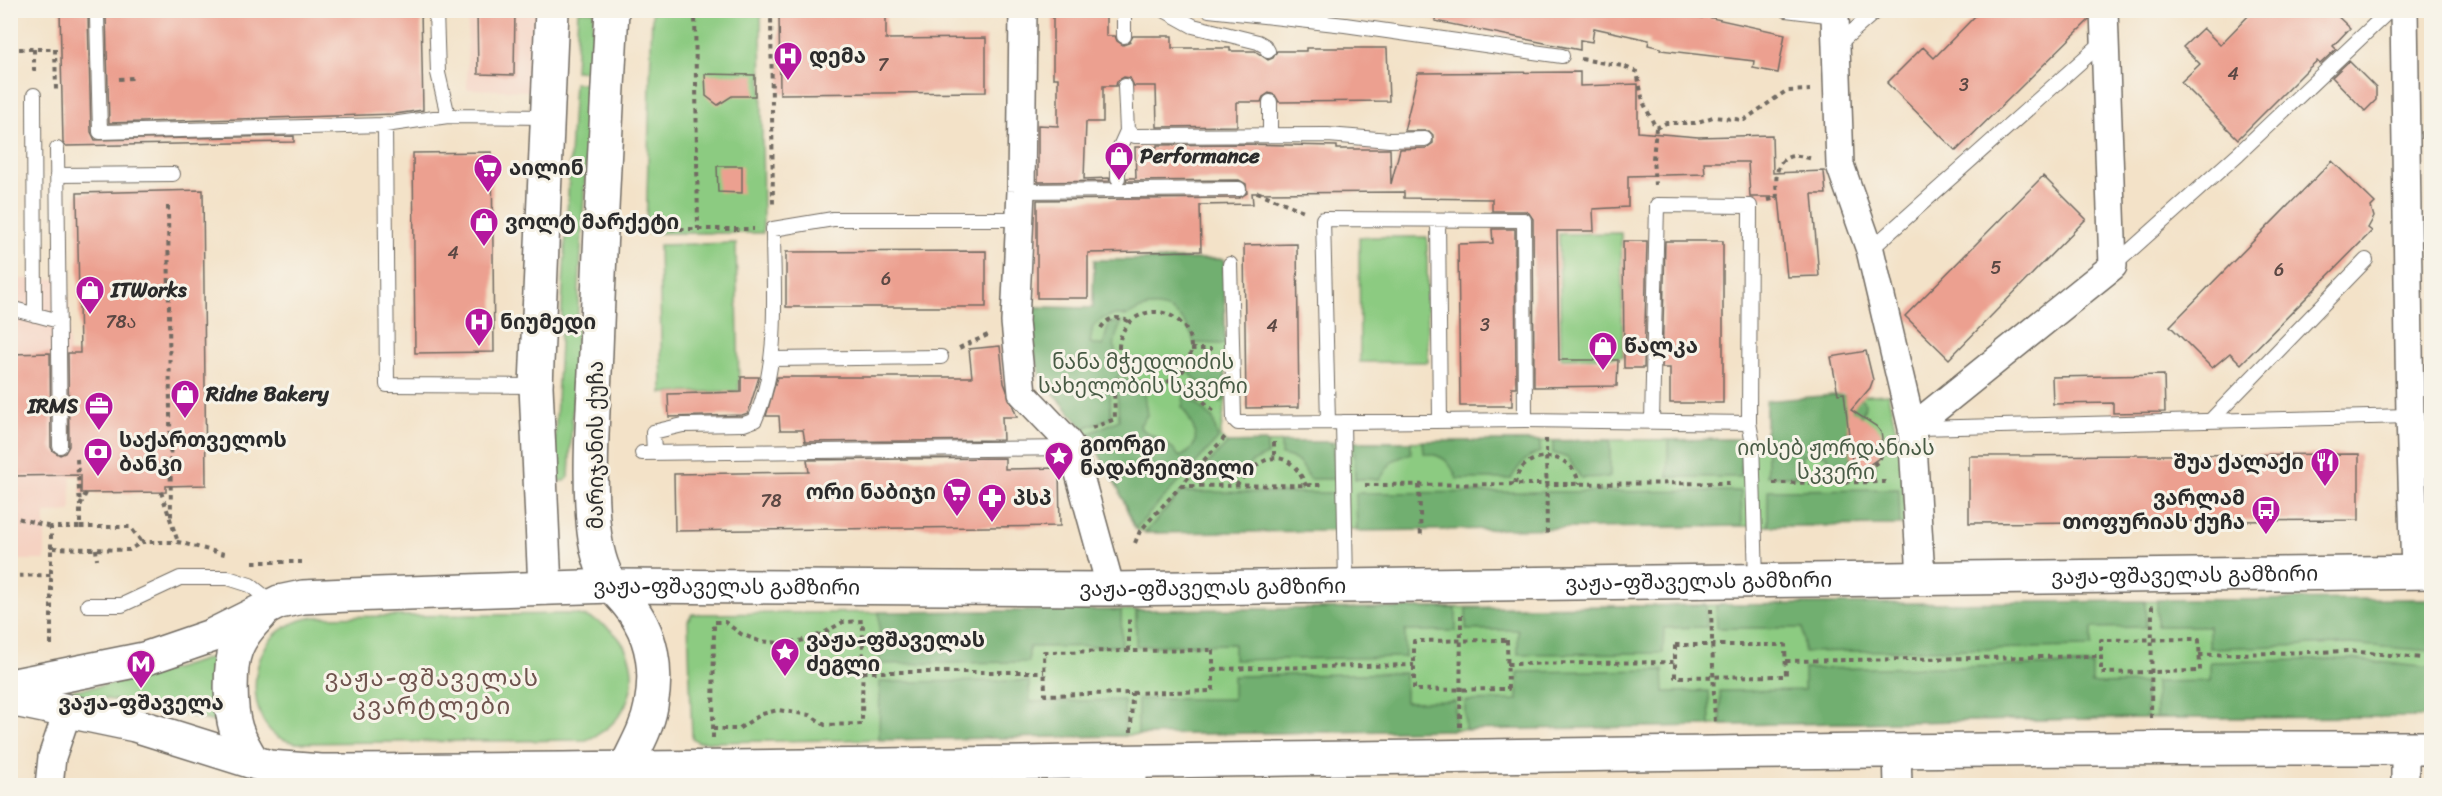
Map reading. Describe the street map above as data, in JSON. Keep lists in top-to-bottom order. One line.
{"streets":{"main road":["მარიჯანის ქუჩა","ვაჟა-ფშაველას გამზირი"]},"crossings":[["მარიჯანის ქუჩა","ვაჟა-ფშაველას გამზირი"]],"districts":["ვაჟა-ფშაველას კვარტლები"],"parks":["ნანა მჭედლიძის სახელობის სკვერი","იოსებ ჟორდანიას სკვერი"],"places":{"hospital":["დემა","ნიუმედი"],"shop":["Performance","ვოლტ მარქეტი","ITWorks","წალკა","Ridne Bakery"],"supermarket":["აილინ","ორი ნაბიჯი"],"office":["IRMS"],"bank":["საქართველოს ბანკი"],"place":["გიორგი ნადარეიშვილი","ვაჟა-ფშაველას ძეგლი"],"restaurant":["შუა ქალაქი"],"pharmacy":["პსპ"],"bus stop":["ვარლამ თოფურიას ქუჩა"],"metro station":["ვაჟა-ფშაველა"]},"house_numbers":["7","4","3","4","5","6","6","78ა","3","4","78"]}
